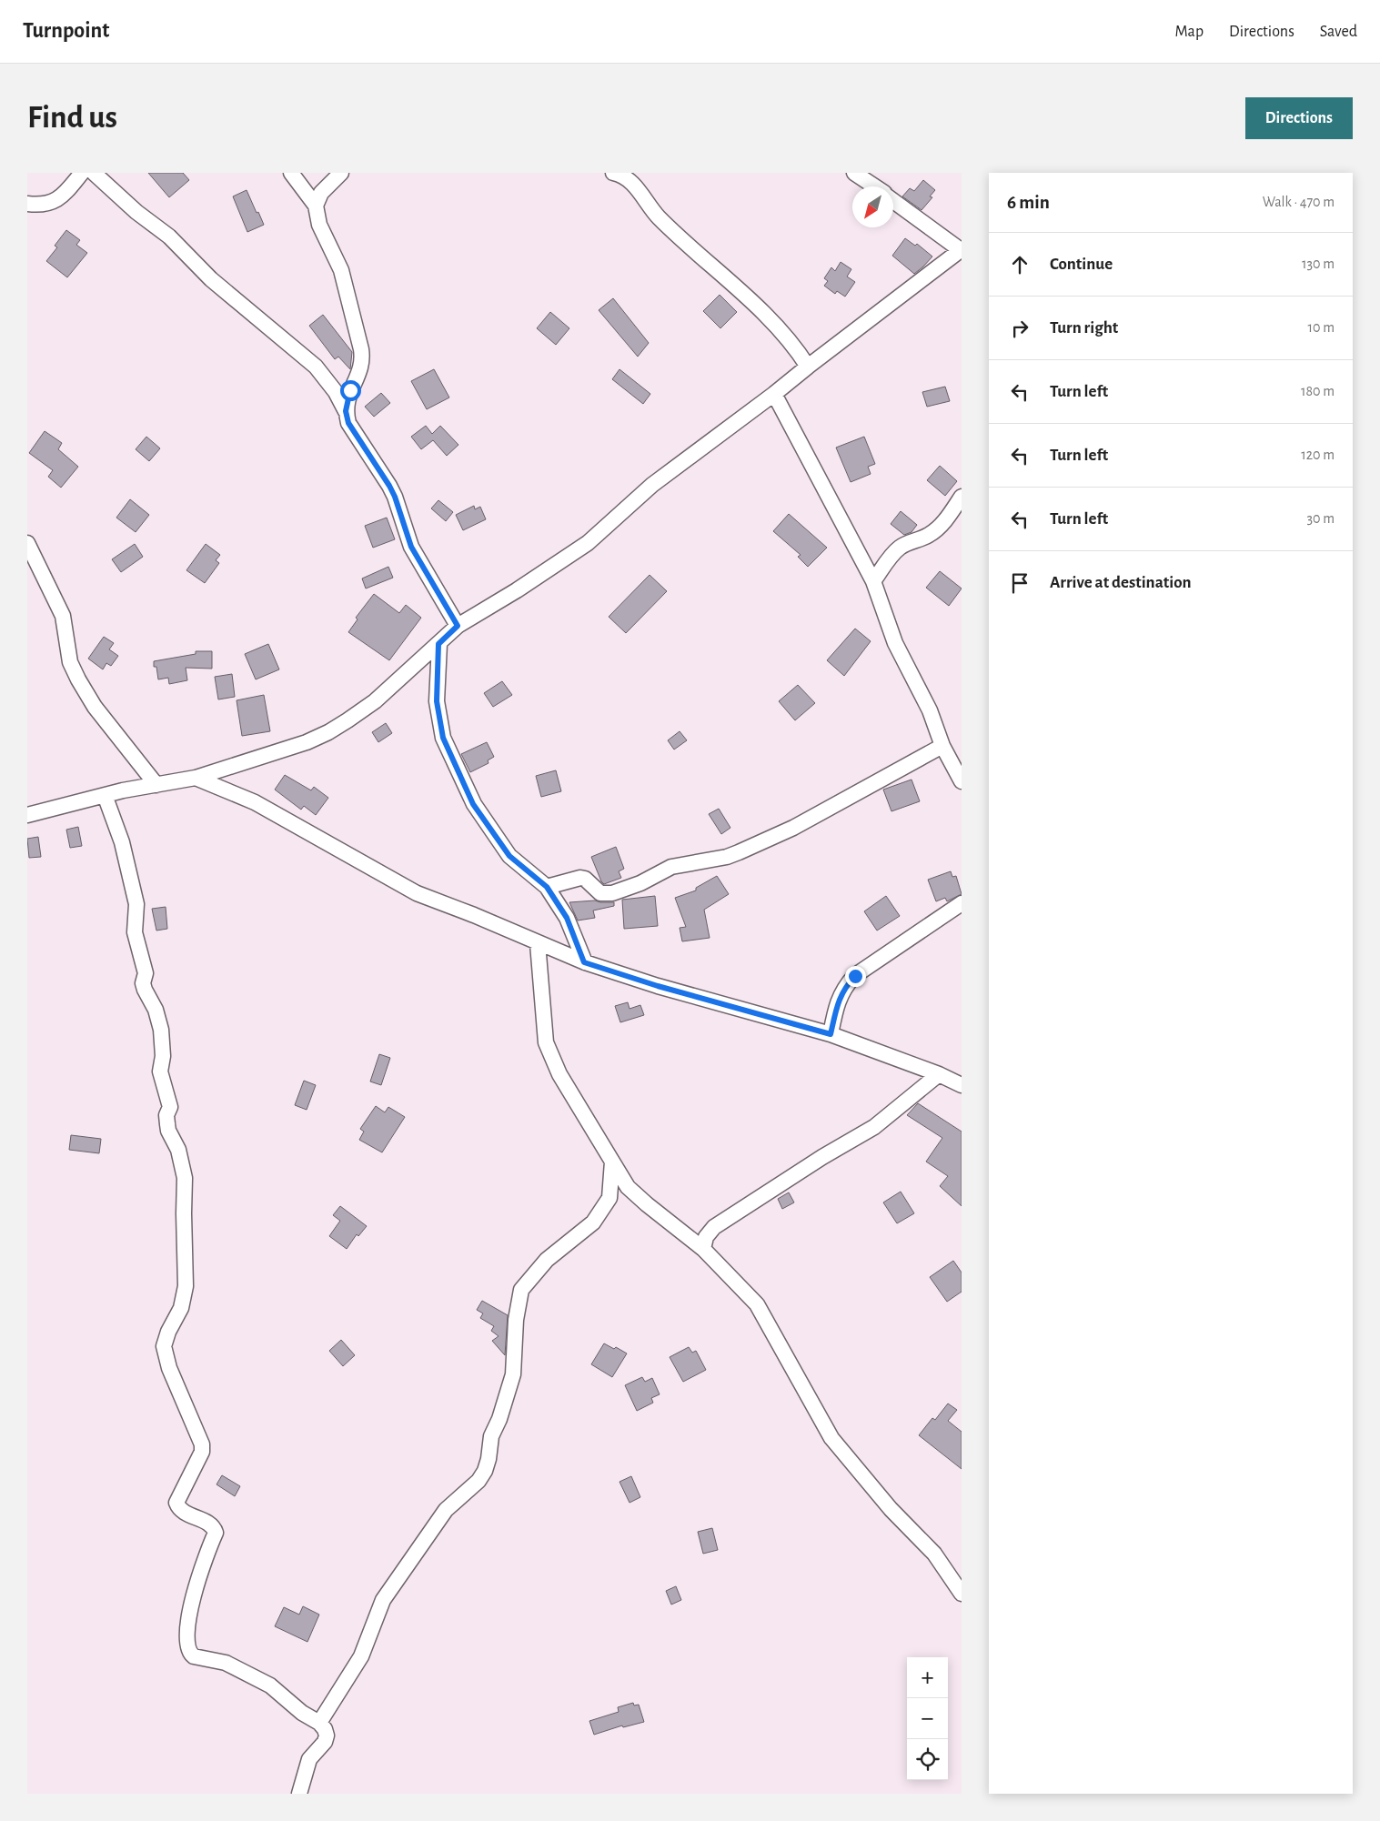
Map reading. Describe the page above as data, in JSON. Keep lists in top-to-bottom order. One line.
{"north":"bottom left","page":{"header":"Turnpoint","nav":["Map","Directions","Saved"],"buttons":"Directions","title":"Find us","heading":["6 min","Walk · 470 m"],"list":[["Continue","130 m"],["Turn right","10 m"],["Turn left","180 m"],["Turn left","120 m"],["Turn left","30 m"],"Arrive at destination"],"map_buttons":["+","−"]}}
